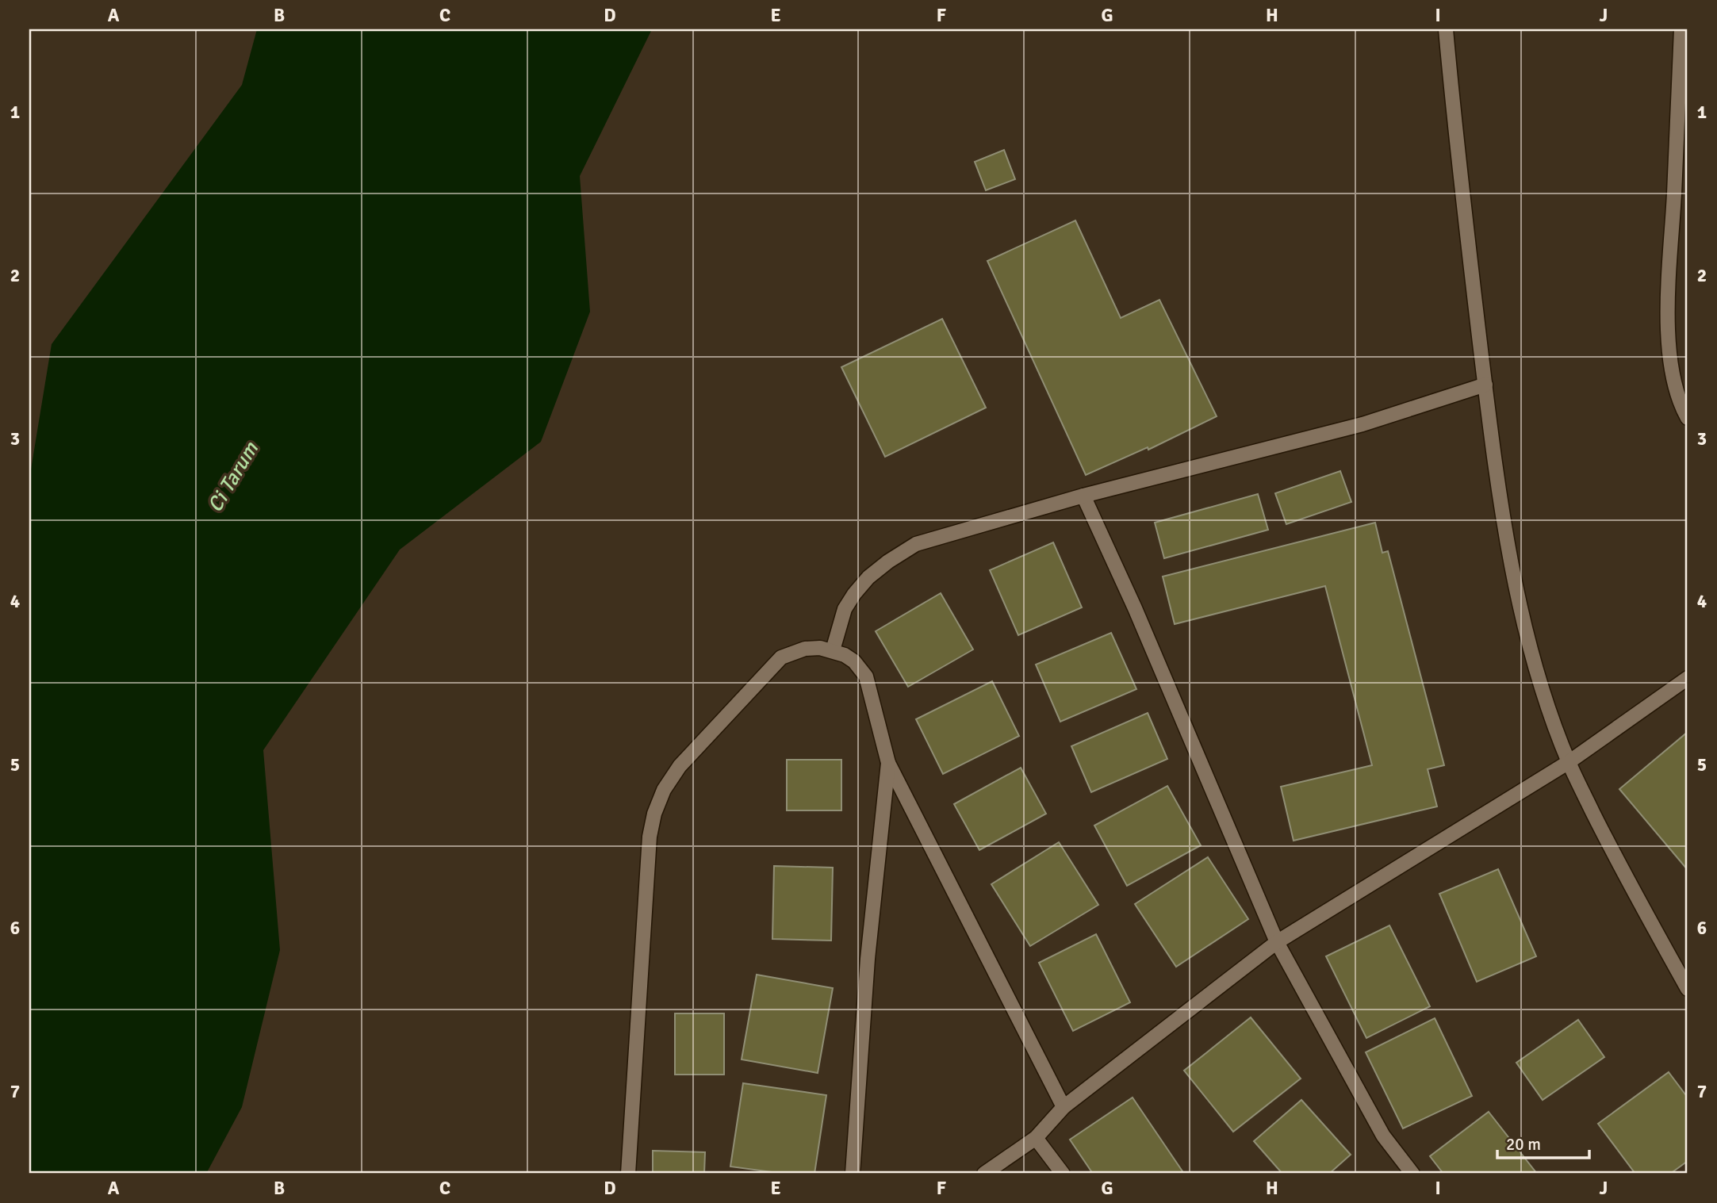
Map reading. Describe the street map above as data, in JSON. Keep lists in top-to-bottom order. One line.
{"water":["Ci Tarum"],"scale_bar":"20 m","grid":{"columns":["A","B","C","D","E","F","G","H","I","J"],"rows":["1","2","3","4","5","6","7"]}}
